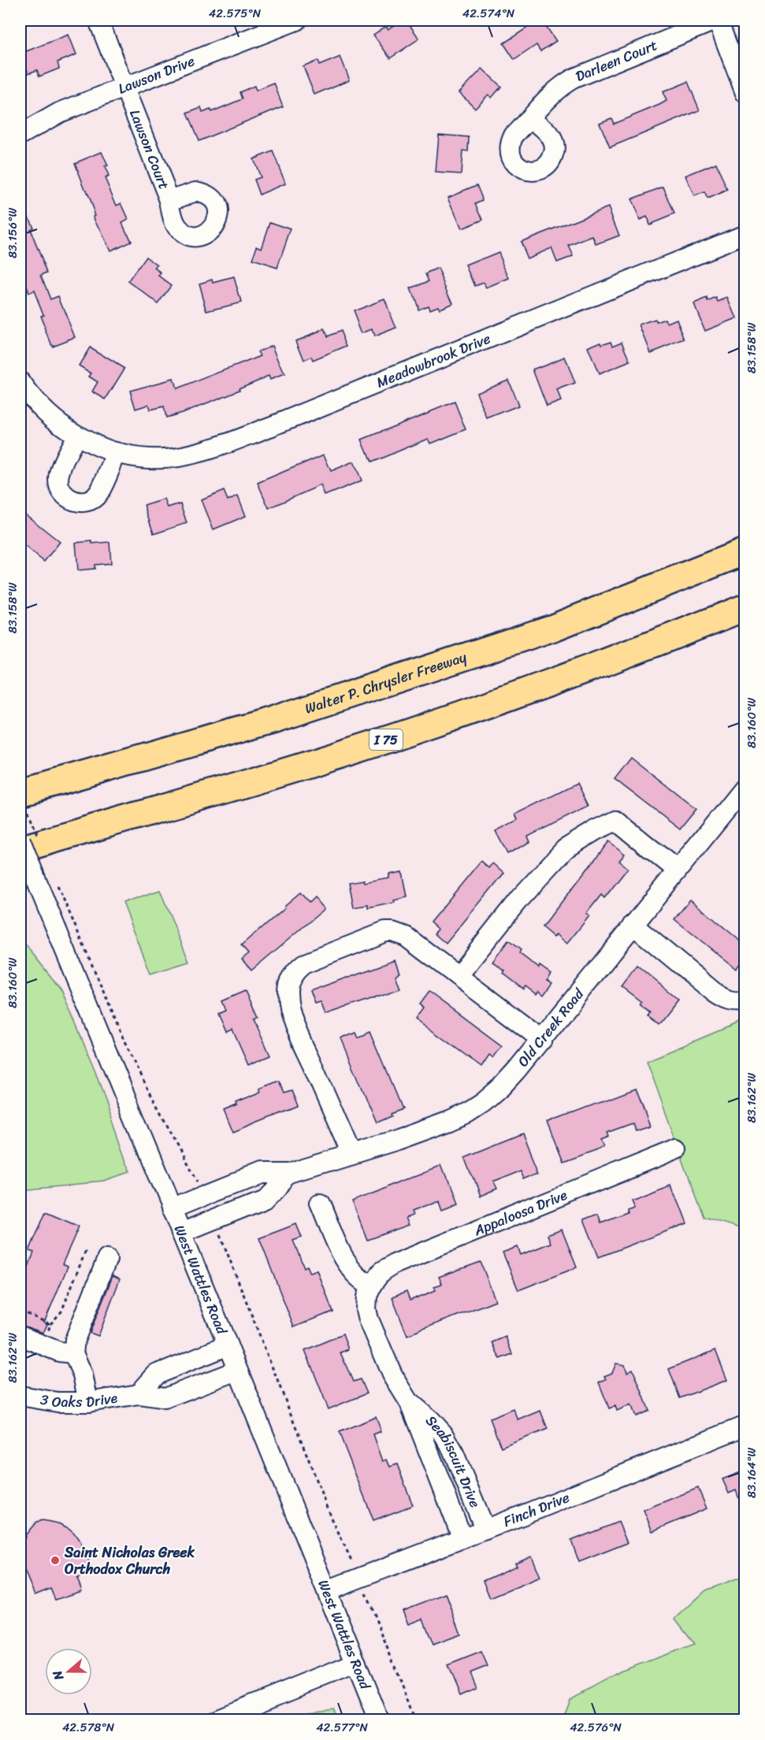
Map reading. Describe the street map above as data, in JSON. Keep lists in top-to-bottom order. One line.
{"streets":{"highway":["Walter P. Chrysler Freeway","I 75"],"street":["Darleen Court","Lawson Drive","Lawson Court","Meadowbrook Drive","Old Creek Road","Appaloosa Drive","West Wattles Road","3 Oaks Drive","Seabiscuit Drive","Finch Drive"]},"crossings":[["Lawson Drive","Lawson Court"],["Old Creek Road","West Wattles Road"],["Appaloosa Drive","Seabiscuit Drive"],["West Wattles Road","3 Oaks Drive"],["West Wattles Road","Finch Drive"],["Seabiscuit Drive","Finch Drive"]],"places":["Saint Nicholas Greek Orthodox Church"],"north":"left","coordinates":["42.575°N","42.574°N","83.156°W","83.158°W","83.160°W","83.162°W","83.164°W","42.578°N","42.577°N","42.576°N"]}
